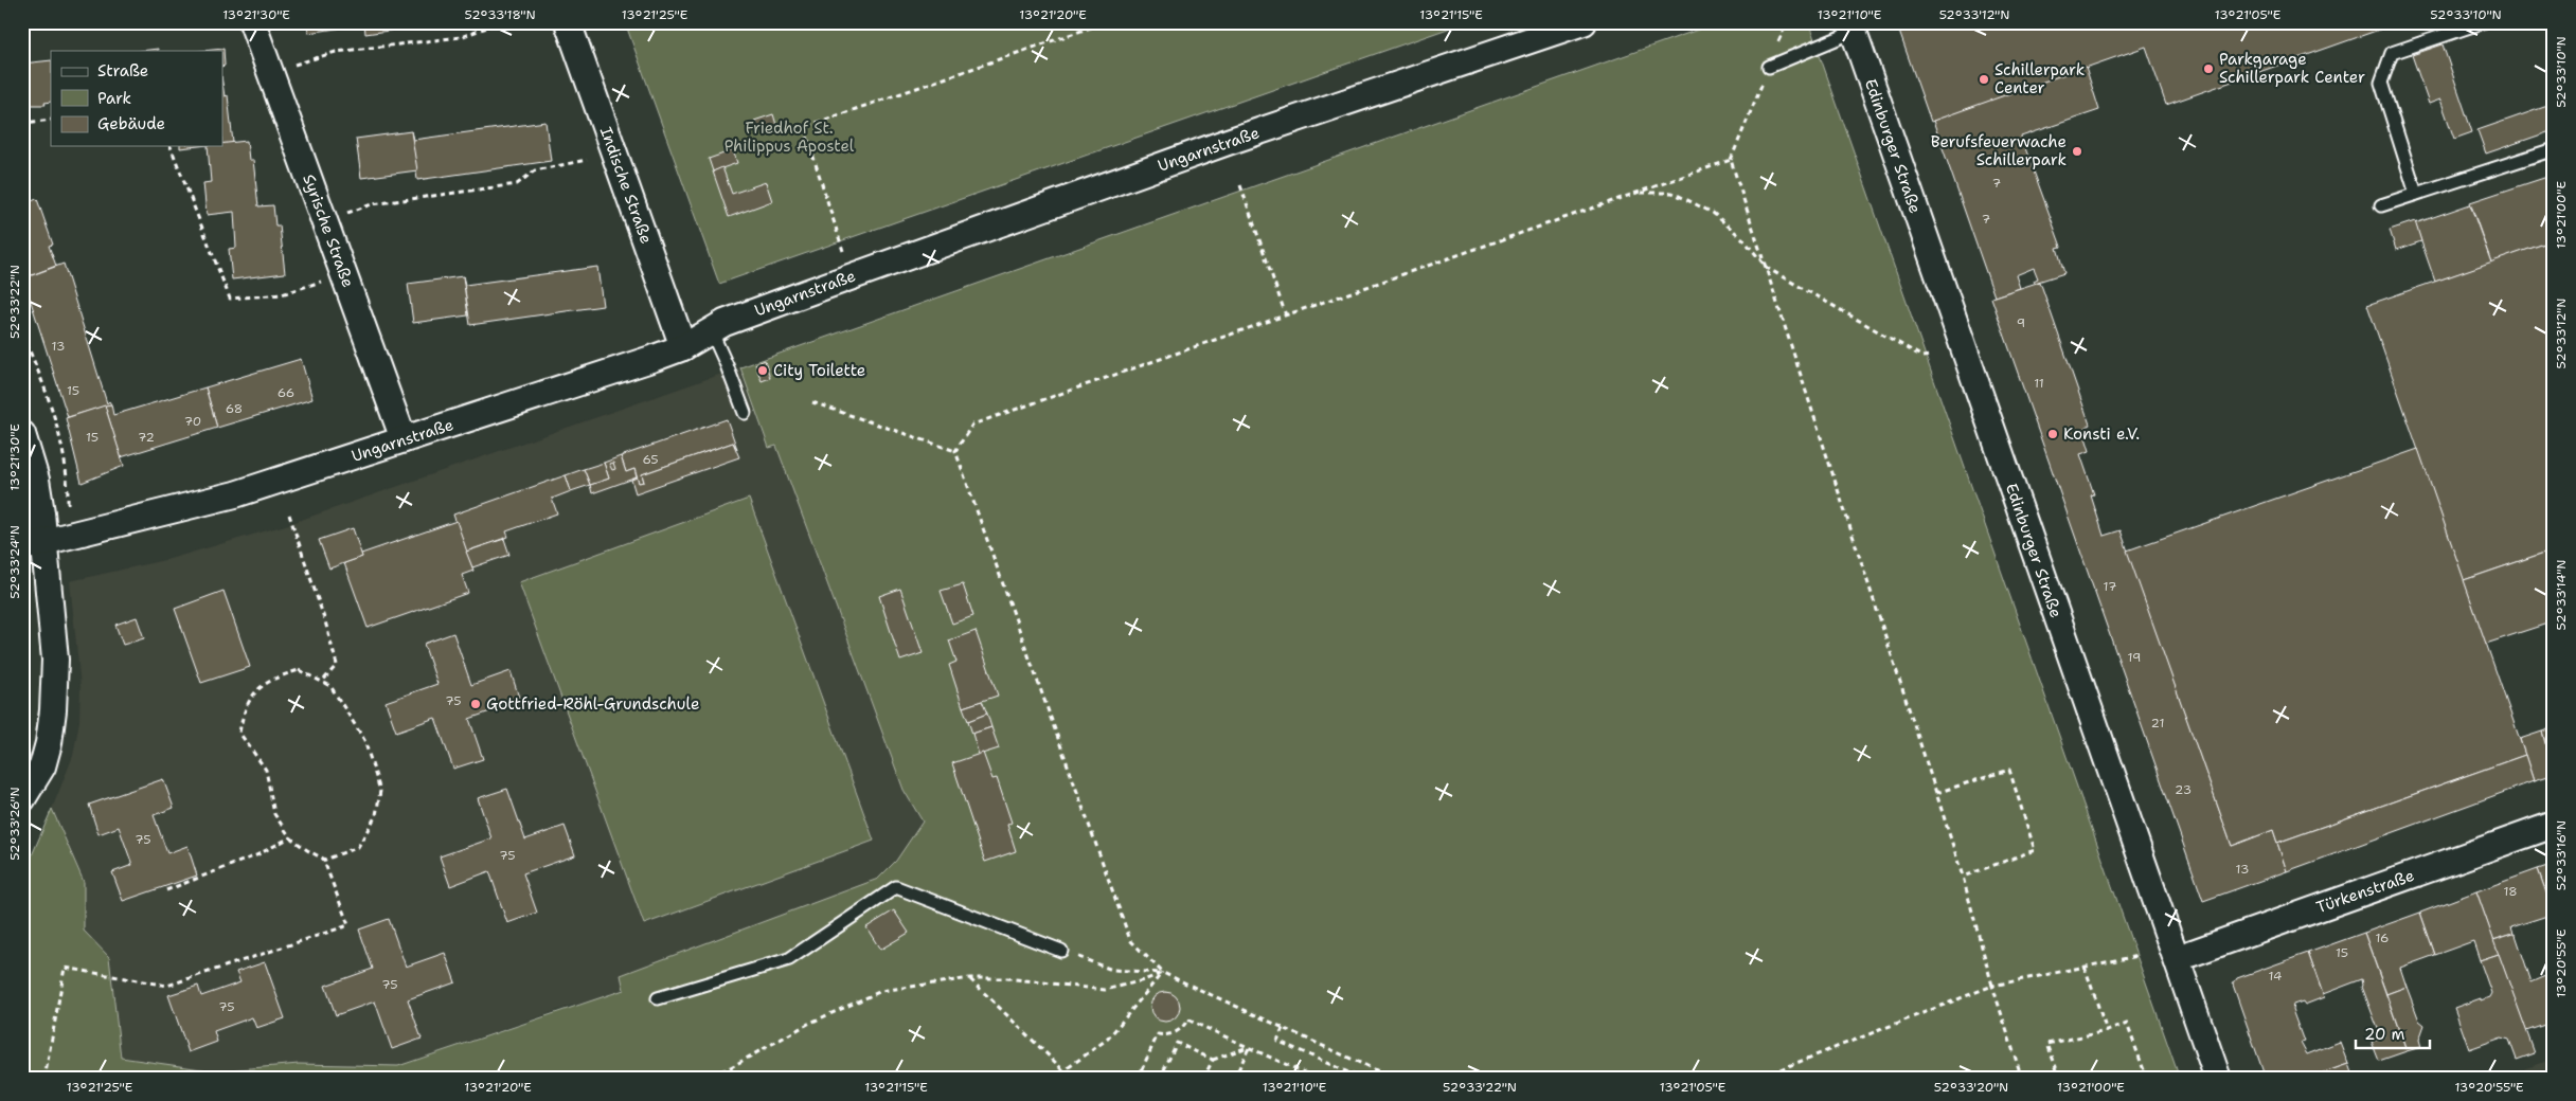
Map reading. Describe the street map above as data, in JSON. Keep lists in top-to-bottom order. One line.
{"streets":{"street":["Edinburger Straße","Ungarnstraße","Indische Straße","Syrische Straße","Türkenstraße"]},"crossings":[["Edinburger Straße","Türkenstraße"],["Ungarnstraße","Indische Straße"],["Ungarnstraße","Syrische Straße"]],"parks":["Friedhof St. Philippus Apostel"],"places":["Parkgarage Schillerpark Center","Schillerpark Center","Berufsfeuerwache Schillerpark","City Toilette","Konsti e.V.","Gottfried-Röhl-Grundschule"],"house_numbers":["7","7","9","13","11","15","66","68","70","15","72","65","17","19","75","21","23","75","75","13","18","16","15","14","75","75"],"legend":["Straße","Park","Gebäude"],"scale_bar":"20 m","coordinates":["13°21'30\"E","52°33'18\"N","13°21'25\"E","13°21'20\"E","13°21'15\"E","13°21'10\"E","52°33'12\"N","13°21'05\"E","52°33'10\"N","13°21'00\"E","52°33'22\"N","52°33'24\"N","52°33'14\"N","52°33'26\"N","52°33'16\"N","13°20'55\"E","52°33'20\"N"]}
